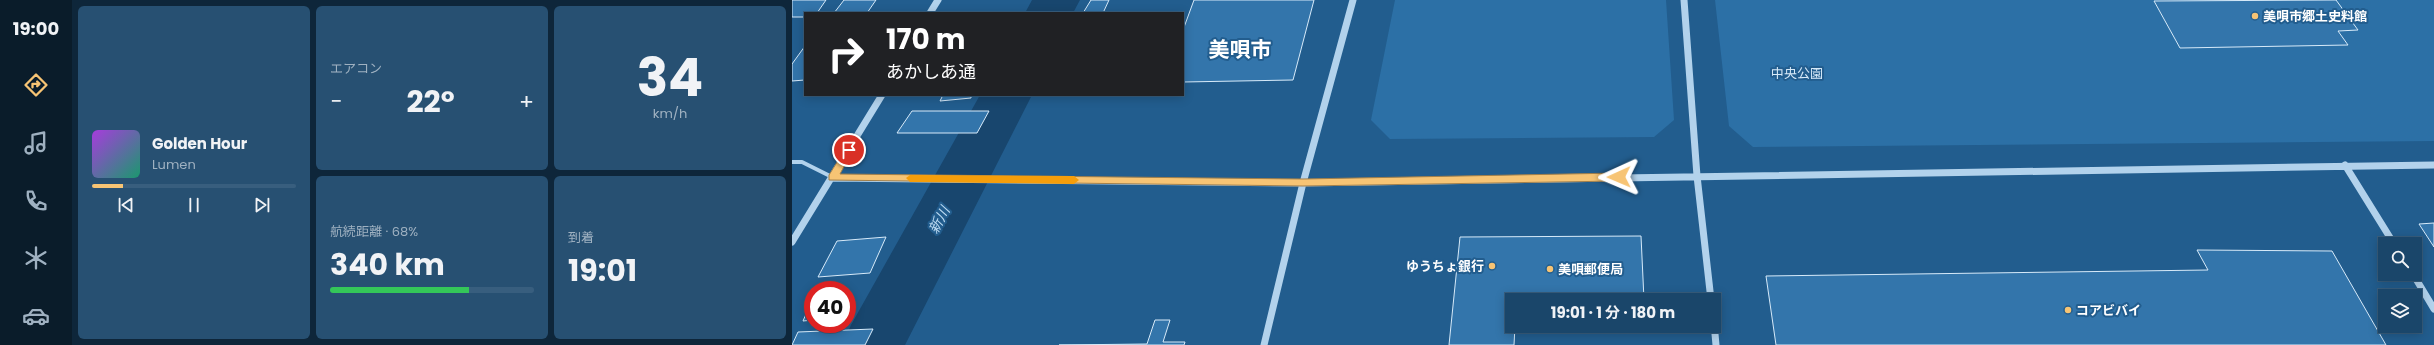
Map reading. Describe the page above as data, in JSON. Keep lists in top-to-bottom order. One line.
{"districts":["美唄市"],"water":["新川"],"parks":["中央公園"],"places":["美唄市郷土史料館","ゆうちょ銀行","美唄郵便局","コアビバイ"],"page":{"tabs":"19:00","tile":["エアコン",["34","km/h"],["航続距離 · 68%","340 km"],["到着","19:01"]],"turn":["170 m","あかしあ通"],"heat":["−","22°","+"],"song":["Golden Hour","Lumen"],"limit":"40","trip":"19:01 · 1 分 · 180 m"}}
